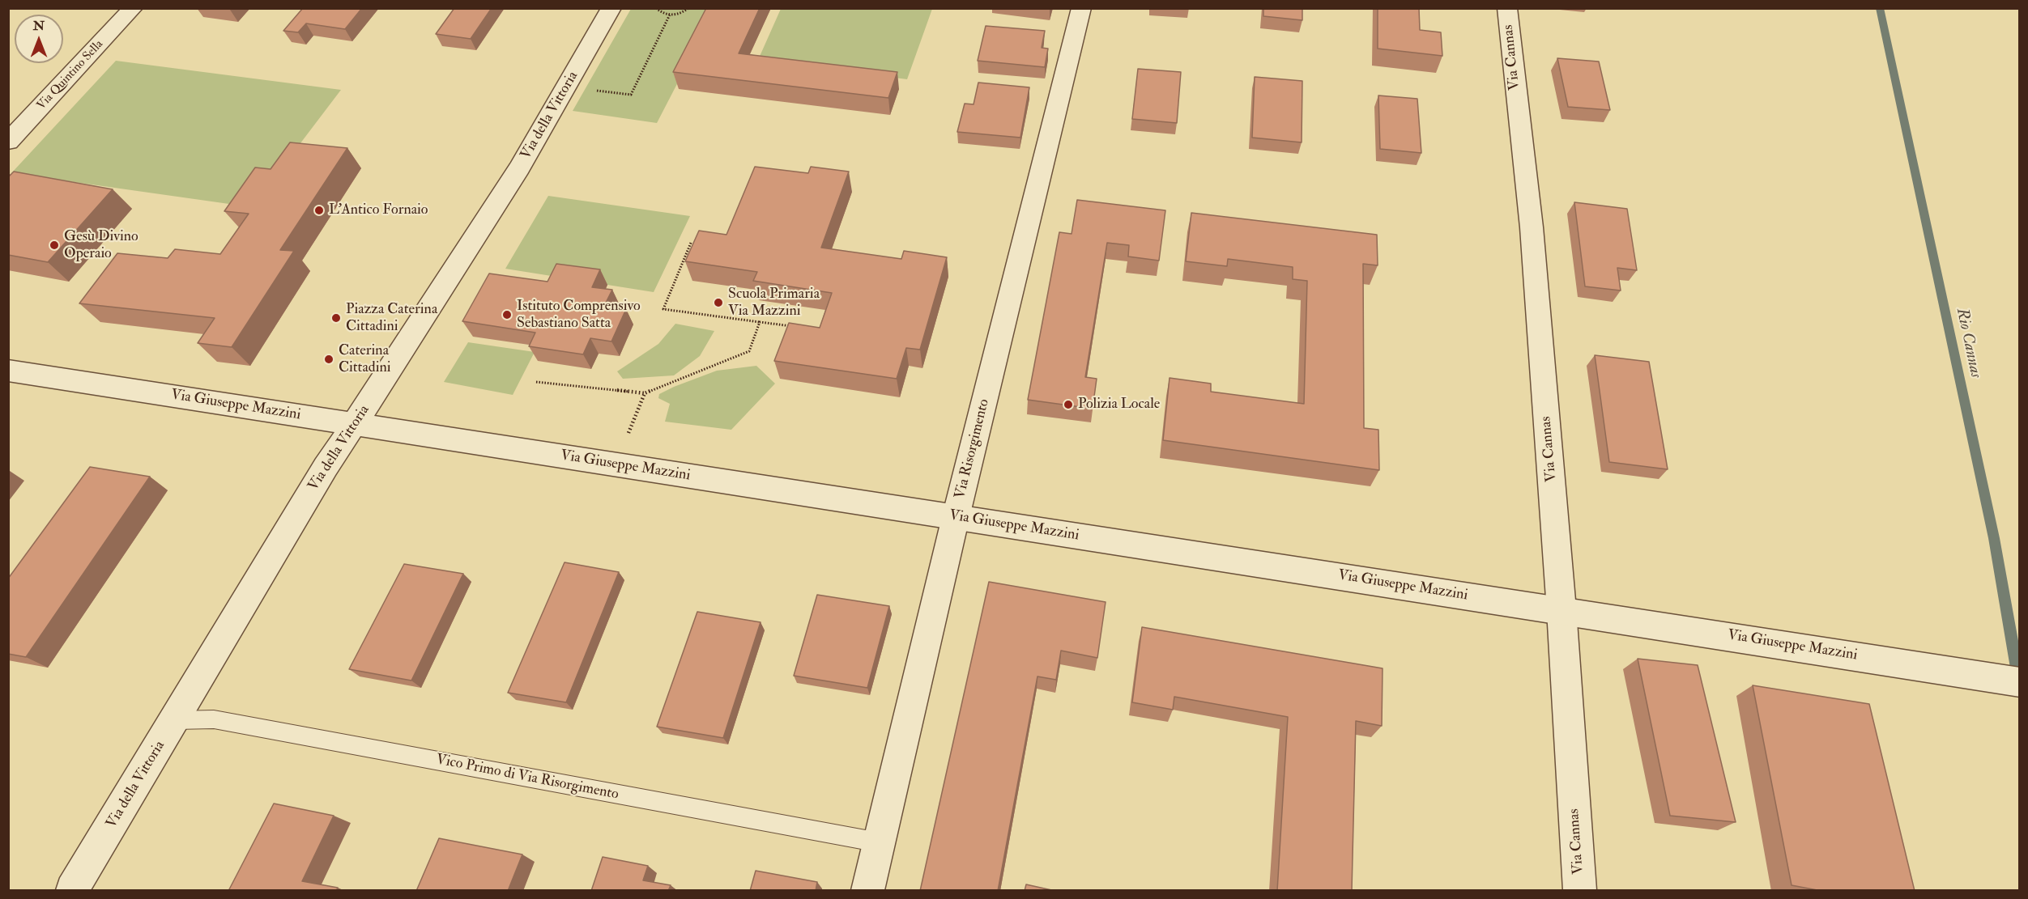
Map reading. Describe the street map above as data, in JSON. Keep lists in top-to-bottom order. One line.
{"streets":{"street":["Via Cannas","Via Quintino Sella","Via della Vittoria","Via Giuseppe Mazzini","Via Risorgimento"],"lane":["Vico Primo di Via Risorgimento"]},"crossings":[["Via Cannas","Via Giuseppe Mazzini"],["Via della Vittoria","Via Giuseppe Mazzini"],["Via della Vittoria","Vico Primo di Via Risorgimento"],["Via Giuseppe Mazzini","Via Risorgimento"],["Via Risorgimento","Vico Primo di Via Risorgimento"]],"water":["Rio Cannas"],"places":["L'Antico Fornaio","Gesù Divino Operaio","Scuola Primaria Via Mazzini","Istituto Comprensivo Sebastiano Satta","Piazza Caterina Cittadini","Caterina Cittadini","Polizia Locale"],"north":"top"}
